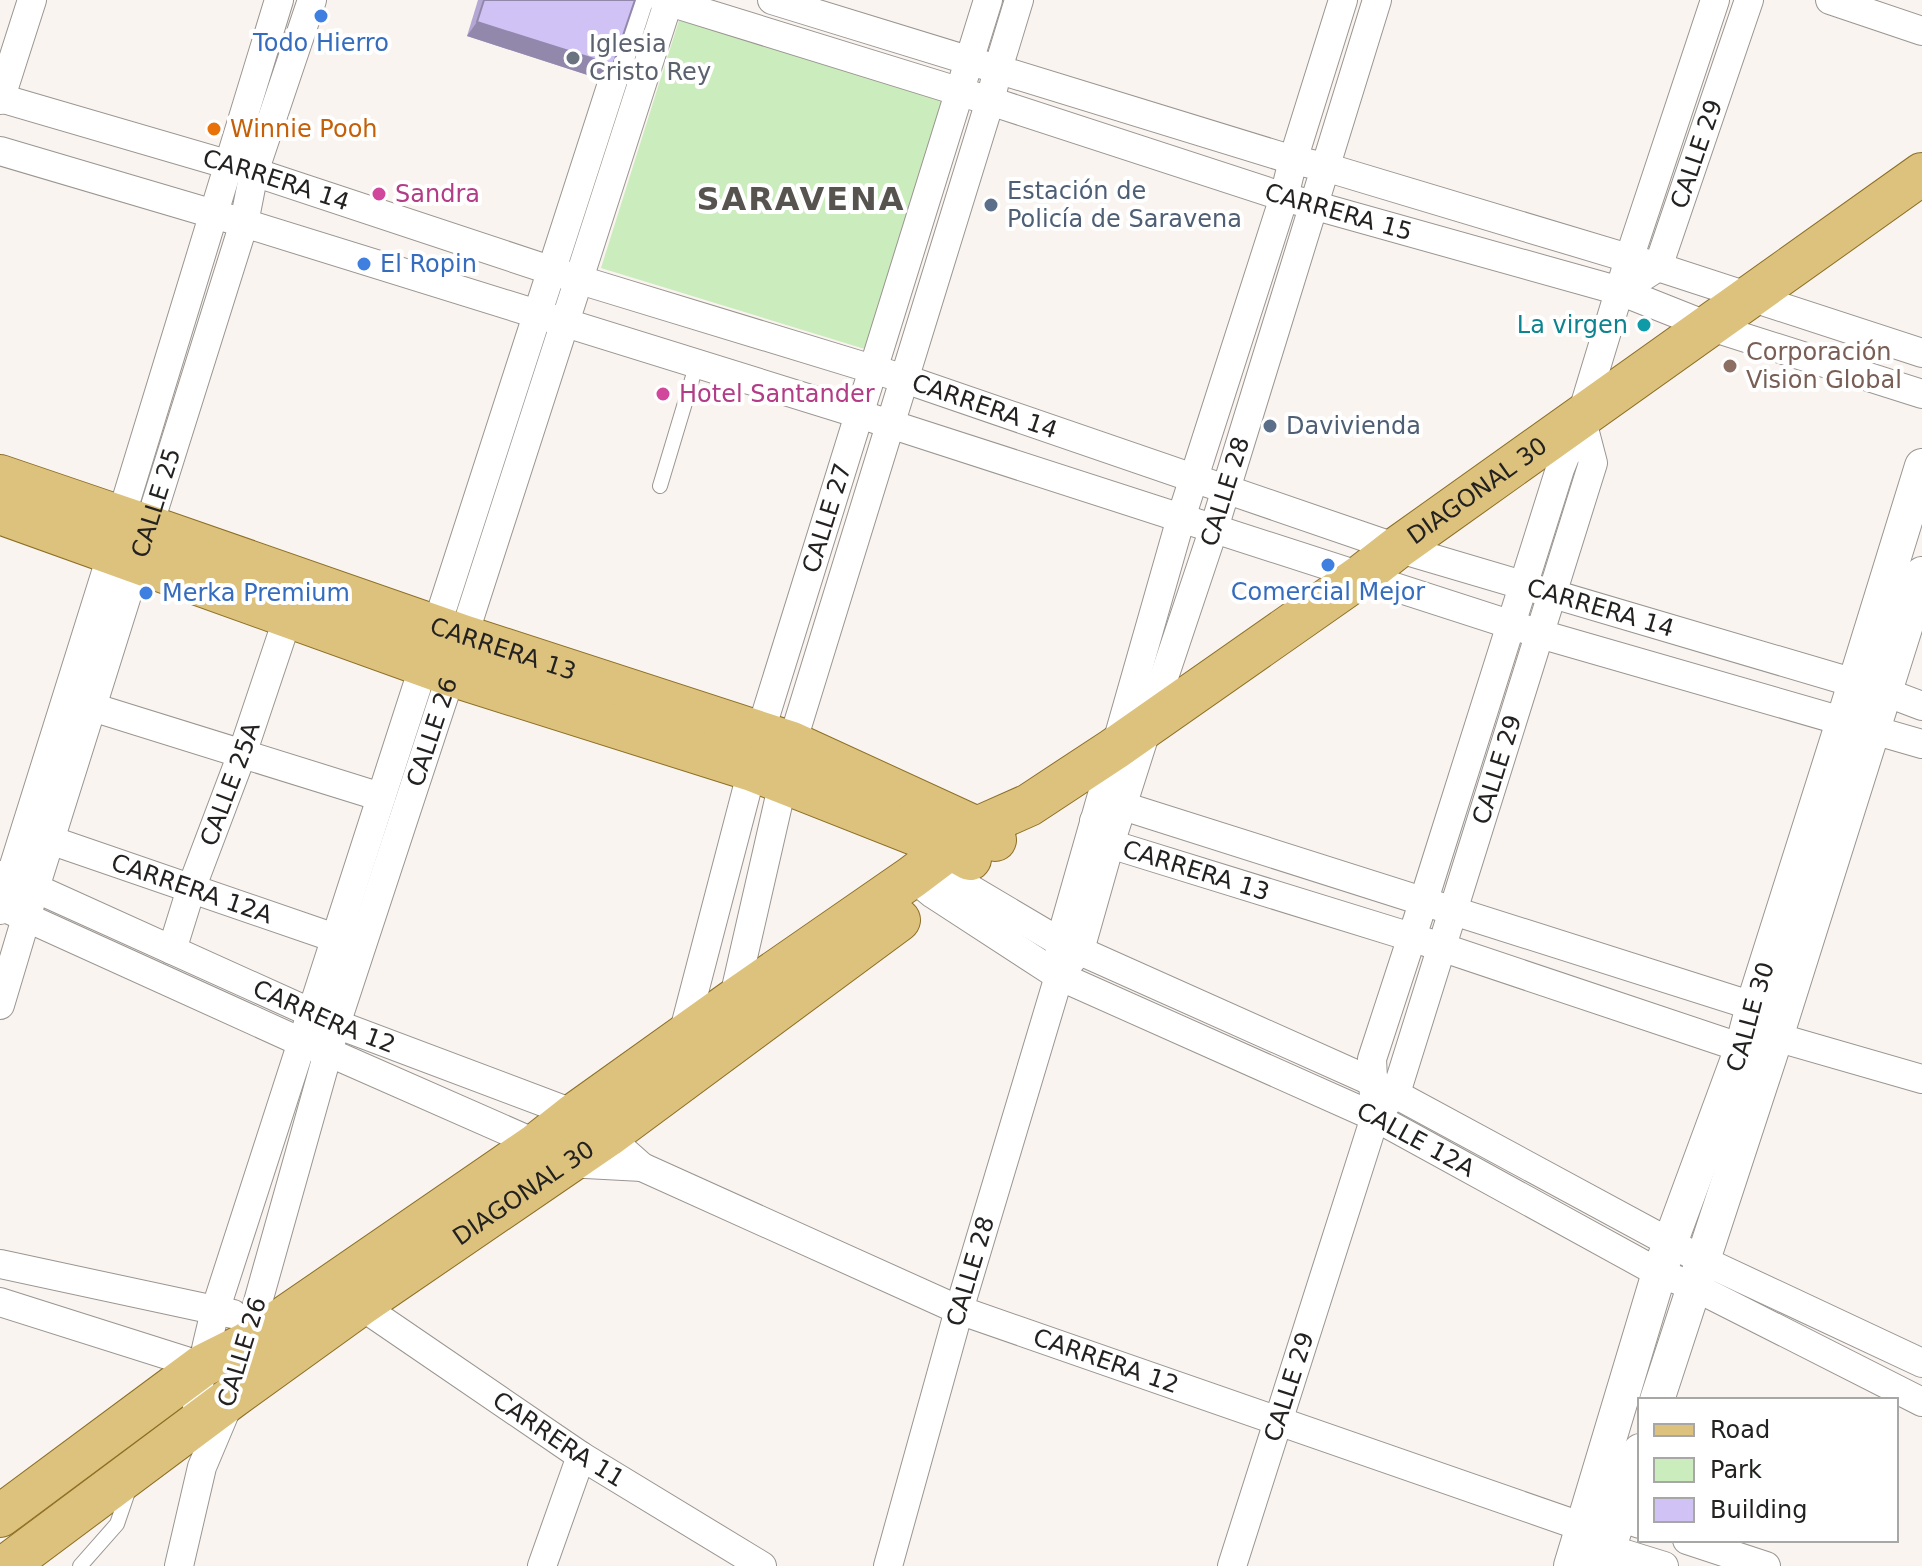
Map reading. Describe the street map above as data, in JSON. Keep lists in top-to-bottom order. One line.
{"streets":{"main road":["DIAGONAL 30","CARRERA 13"],"street":["CALLE 29","CARRERA 14","CARRERA 15","CALLE 28","CALLE 25","CALLE 27","CALLE 26","CALLE 25A","CARRERA 12A","CARRERA 12","CALLE 30","CALLE 12A","CARRERA 11"]},"crossings":[["CALLE 29","CARRERA 14"],["CALLE 29","CARRERA 15"],["CALLE 29","DIAGONAL 30"],["CALLE 29","CARRERA 13"],["CALLE 29","CARRERA 12"],["CALLE 29","CALLE 12A"],["CARRERA 14","DIAGONAL 30"],["CARRERA 14","CALLE 28"],["CARRERA 14","CALLE 25"],["CARRERA 14","CALLE 27"],["CARRERA 14","CALLE 26"],["CARRERA 14","CALLE 30"],["CARRERA 15","DIAGONAL 30"],["CARRERA 15","CALLE 28"],["CARRERA 15","CALLE 27"],["CARRERA 15","CALLE 26"],["DIAGONAL 30","CALLE 28"],["DIAGONAL 30","CALLE 27"],["DIAGONAL 30","CARRERA 13"],["DIAGONAL 30","CALLE 26"],["DIAGONAL 30","CARRERA 12"],["DIAGONAL 30","CALLE 12A"],["DIAGONAL 30","CARRERA 11"],["CALLE 28","CARRERA 13"],["CALLE 28","CARRERA 12"],["CALLE 28","CALLE 12A"],["CALLE 25","CARRERA 13"],["CALLE 25","CARRERA 12A"],["CALLE 25","CARRERA 12"],["CALLE 27","CARRERA 13"],["CARRERA 13","CALLE 26"],["CARRERA 13","CALLE 25A"],["CARRERA 13","CALLE 30"],["CARRERA 13","CALLE 12A"],["CALLE 26","CARRERA 12A"],["CALLE 26","CARRERA 12"],["CALLE 25A","CARRERA 12A"],["CALLE 25A","CARRERA 12"],["CARRERA 12","CALLE 30"],["CALLE 30","CALLE 12A"]],"districts":["SARAVENA"],"places":["Todo Hierro","Iglesia Cristo Rey","Winnie Pooh","Sandra","Estación de Policía de Saravena","El Ropin","La virgen","Corporación Vision Global","Hotel Santander","Davivienda","Comercial Mejor","Merka Premium"],"legend":["Road","Park","Building"]}
